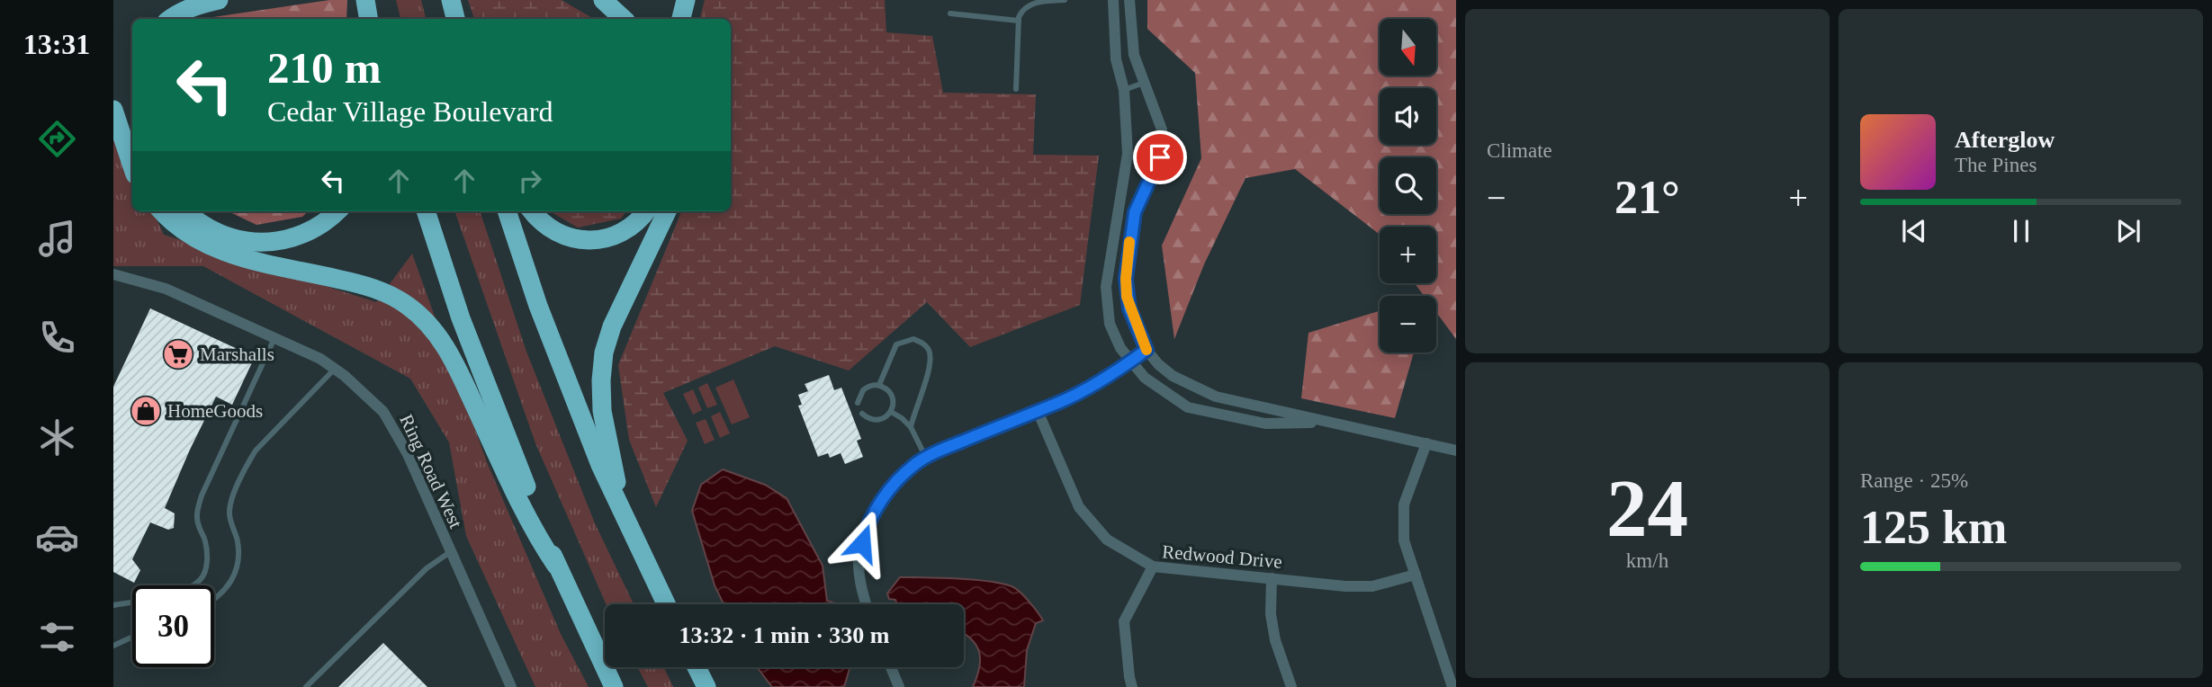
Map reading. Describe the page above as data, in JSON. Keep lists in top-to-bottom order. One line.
{"streets":{"street":["Ring Road West","Redwood Drive"]},"places":{"supermarket":["Marshalls"],"shop":["HomeGoods"]},"north":"bottom","page":{"tabs":"13:31","tile":["Climate",["24","km/h"],["Range · 25%","125 km"]],"map_buttons":["+","−"],"turn":["210 m","Cedar Village Boulevard"],"song":["Afterglow","The Pines"],"heat":["−","21°","+"],"limit":"30","trip":"13:32 · 1 min · 330 m"}}
